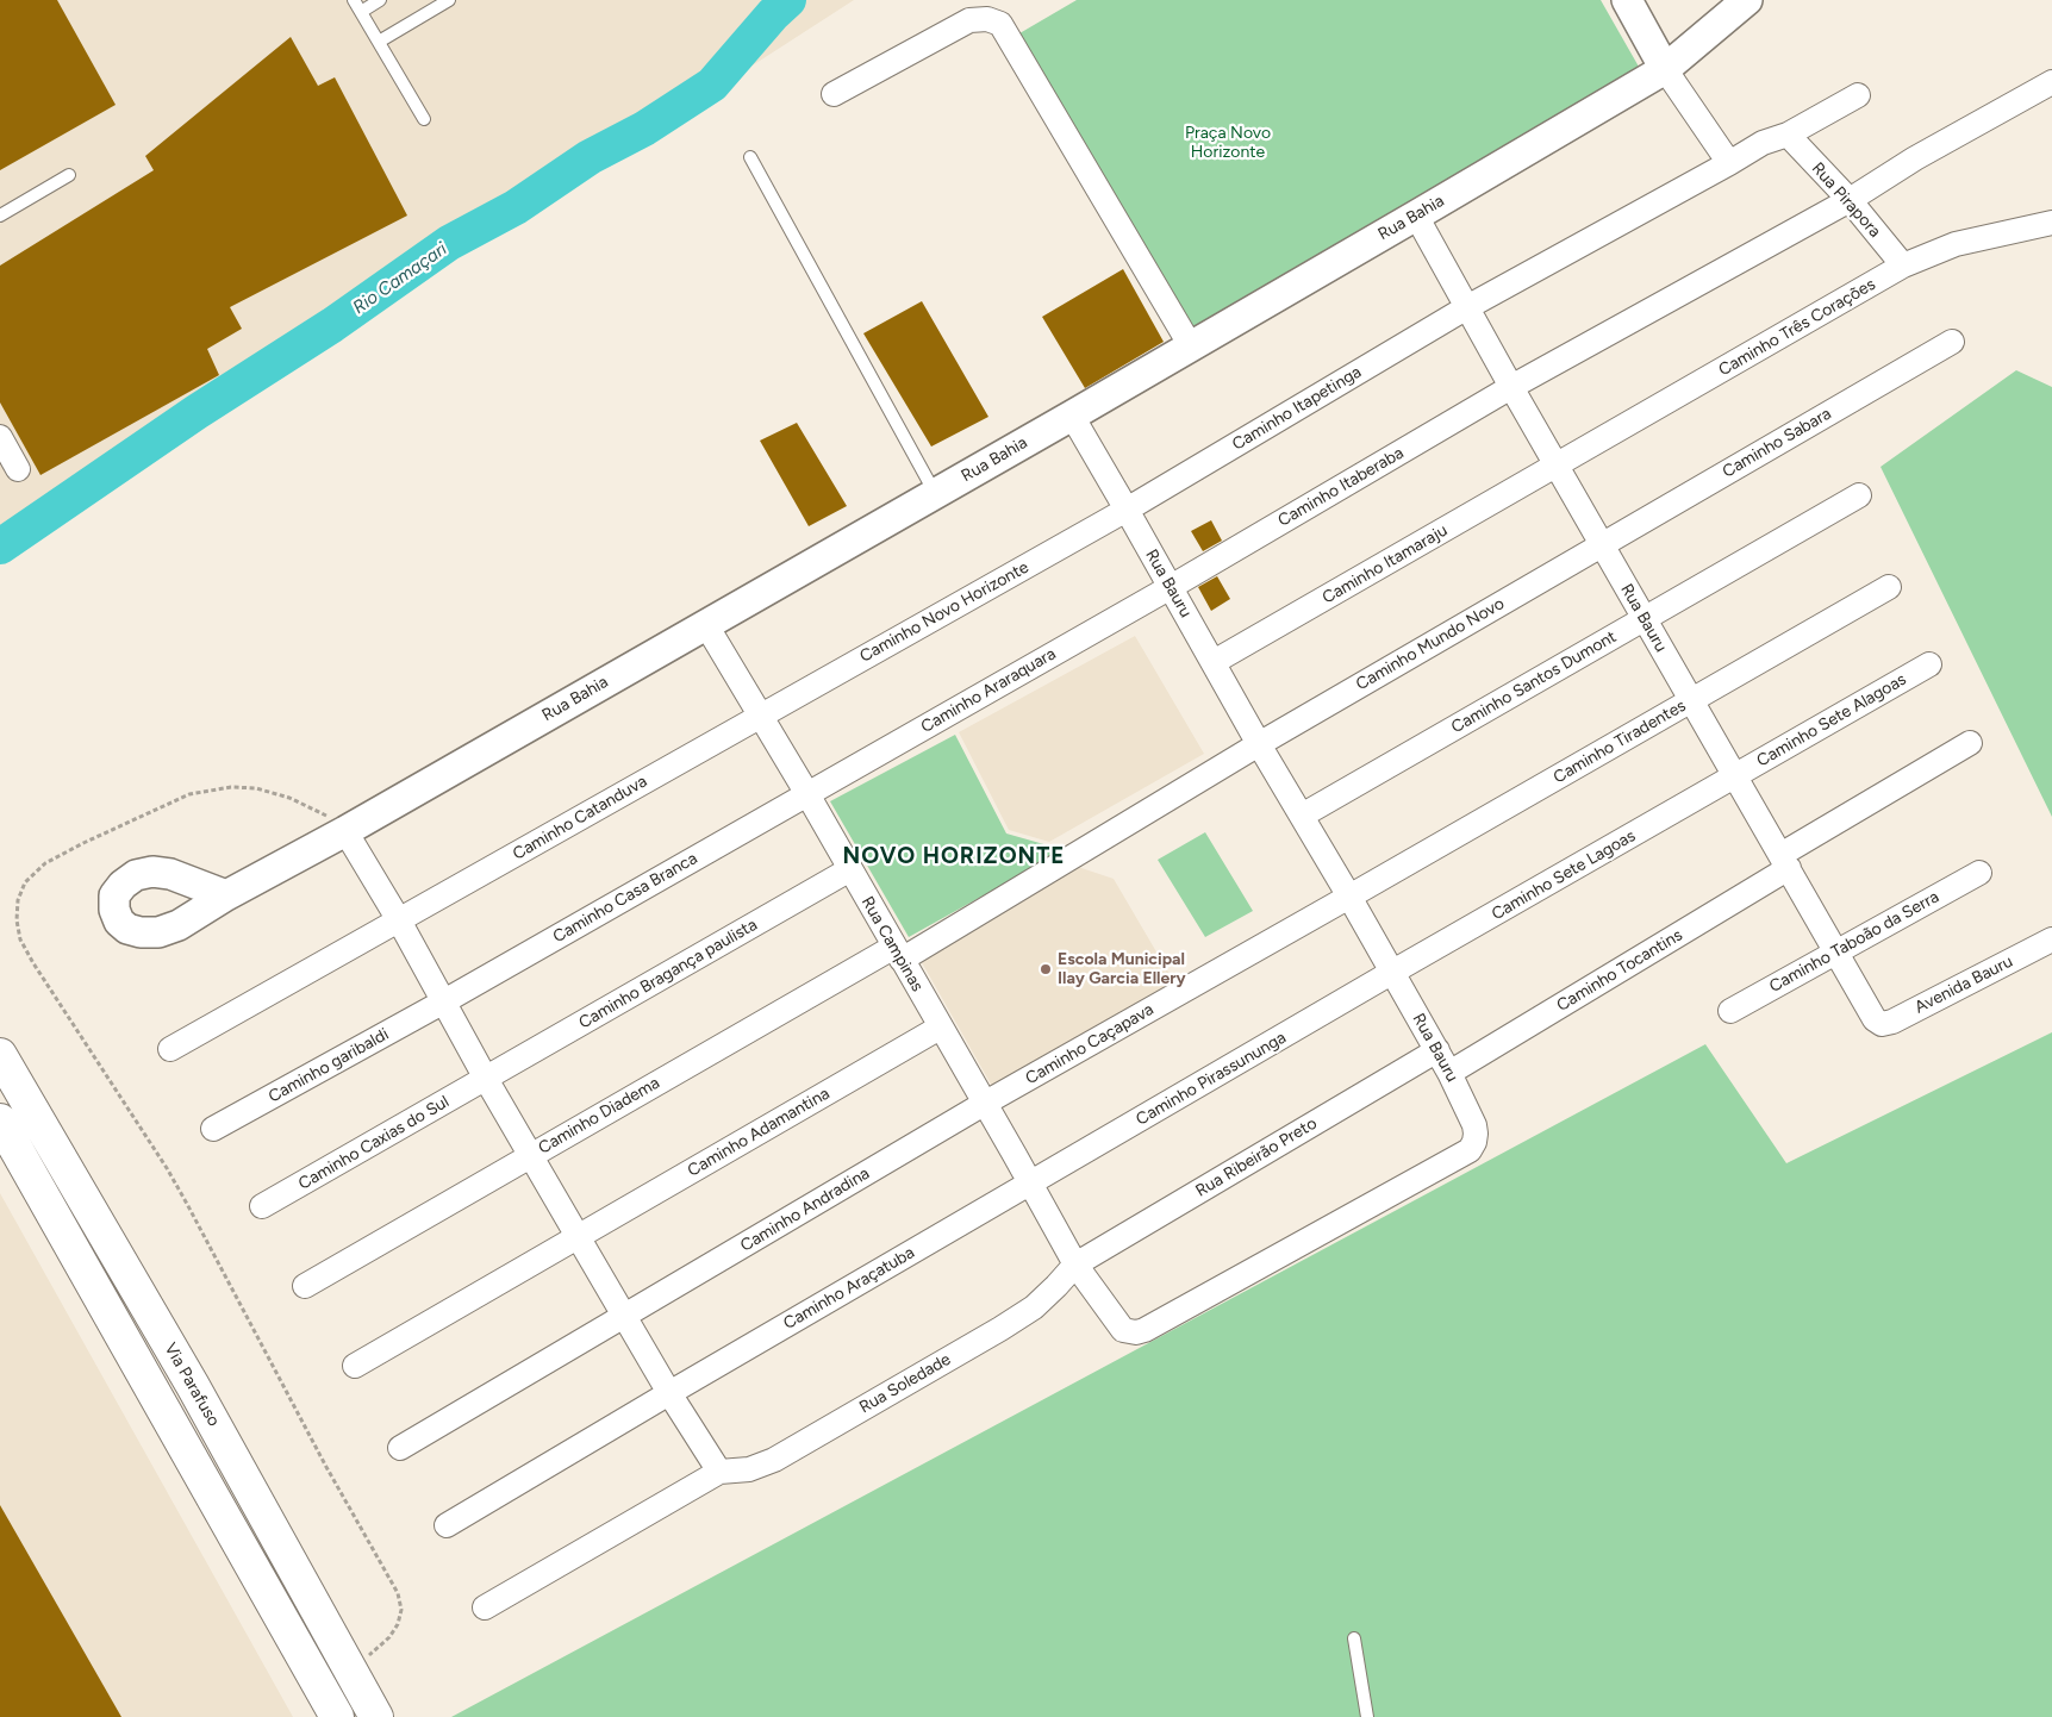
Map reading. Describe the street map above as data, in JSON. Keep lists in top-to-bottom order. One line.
{"streets":{"highway":["Via Parafuso"],"street":["Rua Pirapora","Rua Bahia","Caminho Três Corações","Caminho Itapetinga","Caminho Sabara","Caminho Itaberaba","Caminho Itamaraju","Rua Bauru","Caminho Novo Horizonte","Caminho Mundo Novo","Caminho Santos Dumont","Caminho Araraquara","Caminho Sete Alagoas","Caminho Tiradentes","Caminho Catanduva","Caminho Sete Lagoas","Caminho Casa Branca","Caminho Taboão da Serra","Rua Campinas","Caminho Tocantins","Caminho Bragança paulista","Avenida Bauru","Caminho Caçapava","Caminho garibaldi","Caminho Pirassununga","Caminho Diadema","Caminho Adamantina","Caminho Caxias do Sul","Rua Ribeirão Preto","Caminho Andradina","Caminho Araçatuba","Rua Soledade"]},"crossings":[["Rua Pirapora","Caminho Três Corações"],["Rua Pirapora","Caminho Itapetinga"],["Rua Pirapora","Caminho Itaberaba"],["Rua Bahia","Rua Bauru"],["Rua Bahia","Rua Campinas"],["Caminho Três Corações","Caminho Itamaraju"],["Caminho Três Corações","Rua Bauru"],["Caminho Itapetinga","Rua Bauru"],["Caminho Itapetinga","Caminho Novo Horizonte"],["Caminho Sabara","Rua Bauru"],["Caminho Sabara","Caminho Mundo Novo"],["Caminho Itaberaba","Rua Bauru"],["Caminho Itaberaba","Caminho Araraquara"],["Caminho Itamaraju","Rua Bauru"],["Rua Bauru","Caminho Novo Horizonte"],["Rua Bauru","Caminho Mundo Novo"],["Rua Bauru","Caminho Santos Dumont"],["Rua Bauru","Caminho Araraquara"],["Rua Bauru","Caminho Sete Alagoas"],["Rua Bauru","Caminho Tiradentes"],["Rua Bauru","Caminho Sete Lagoas"],["Rua Bauru","Caminho Taboão da Serra"],["Rua Bauru","Rua Campinas"],["Rua Bauru","Caminho Tocantins"],["Rua Bauru","Avenida Bauru"],["Rua Bauru","Caminho Caçapava"],["Rua Bauru","Caminho Pirassununga"],["Rua Bauru","Rua Ribeirão Preto"],["Caminho Novo Horizonte","Caminho Catanduva"],["Caminho Novo Horizonte","Rua Campinas"],["Caminho Mundo Novo","Rua Campinas"],["Caminho Mundo Novo","Caminho Diadema"],["Caminho Araraquara","Caminho Casa Branca"],["Caminho Araraquara","Rua Campinas"],["Caminho Sete Alagoas","Caminho Sete Lagoas"],["Caminho Tiradentes","Caminho Caçapava"],["Caminho Catanduva","Rua Campinas"],["Caminho Sete Lagoas","Caminho Pirassununga"],["Caminho Casa Branca","Rua Campinas"],["Caminho Casa Branca","Caminho garibaldi"],["Rua Campinas","Caminho Bragança paulista"],["Rua Campinas","Caminho Caçapava"],["Rua Campinas","Caminho Pirassununga"],["Rua Campinas","Caminho Diadema"],["Rua Campinas","Caminho Adamantina"],["Rua Campinas","Rua Ribeirão Preto"],["Rua Campinas","Caminho Andradina"],["Rua Campinas","Caminho Araçatuba"],["Rua Campinas","Rua Soledade"],["Caminho Bragança paulista","Caminho Caxias do Sul"],["Caminho Caçapava","Caminho Andradina"],["Caminho Pirassununga","Caminho Araçatuba"],["Rua Ribeirão Preto","Rua Soledade"]],"districts":["NOVO HORIZONTE"],"water":["Rio Camaçari"],"parks":["Praça Novo Horizonte"],"places":["Escola Municipal Ilay Garcia Ellery"]}
